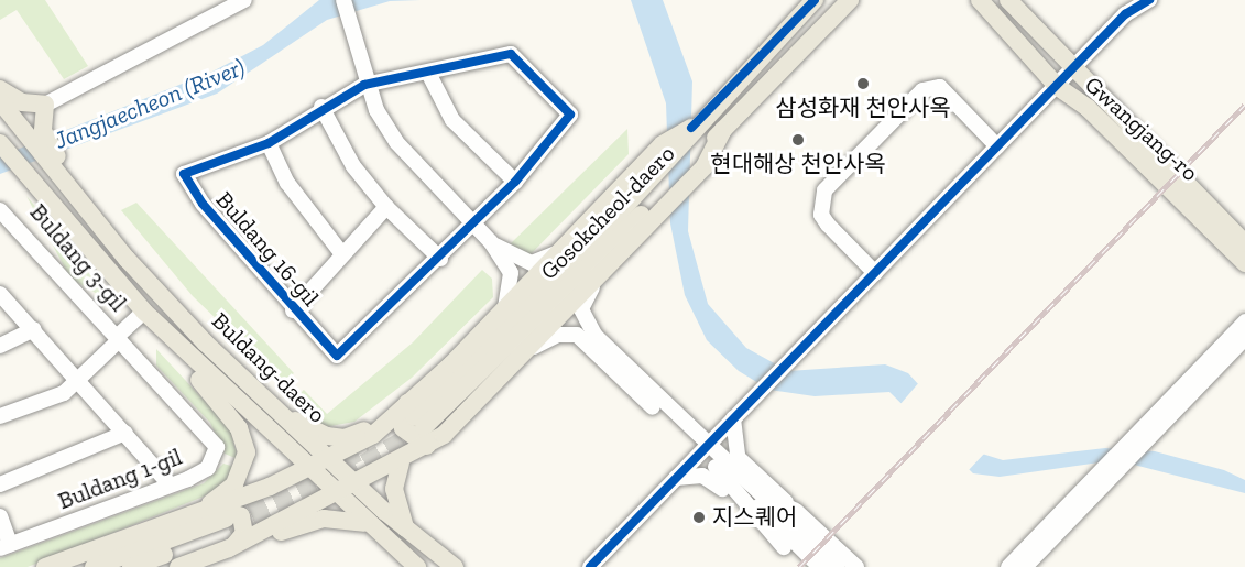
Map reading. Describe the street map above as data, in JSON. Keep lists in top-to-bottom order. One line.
{"streets":{"main road":["Gwangjang-ro","Gosokcheol-daero","Buldang-daero"],"street":["Buldang 16-gil","Buldang 3-gil","Buldang 1-gil"]},"crossings":[["Buldang 3-gil","Buldang 1-gil"]],"water":["Jangjaecheon (River)"],"places":["삼성화재 천안사옥","현대해상 천안사옥","지스퀘어"]}
